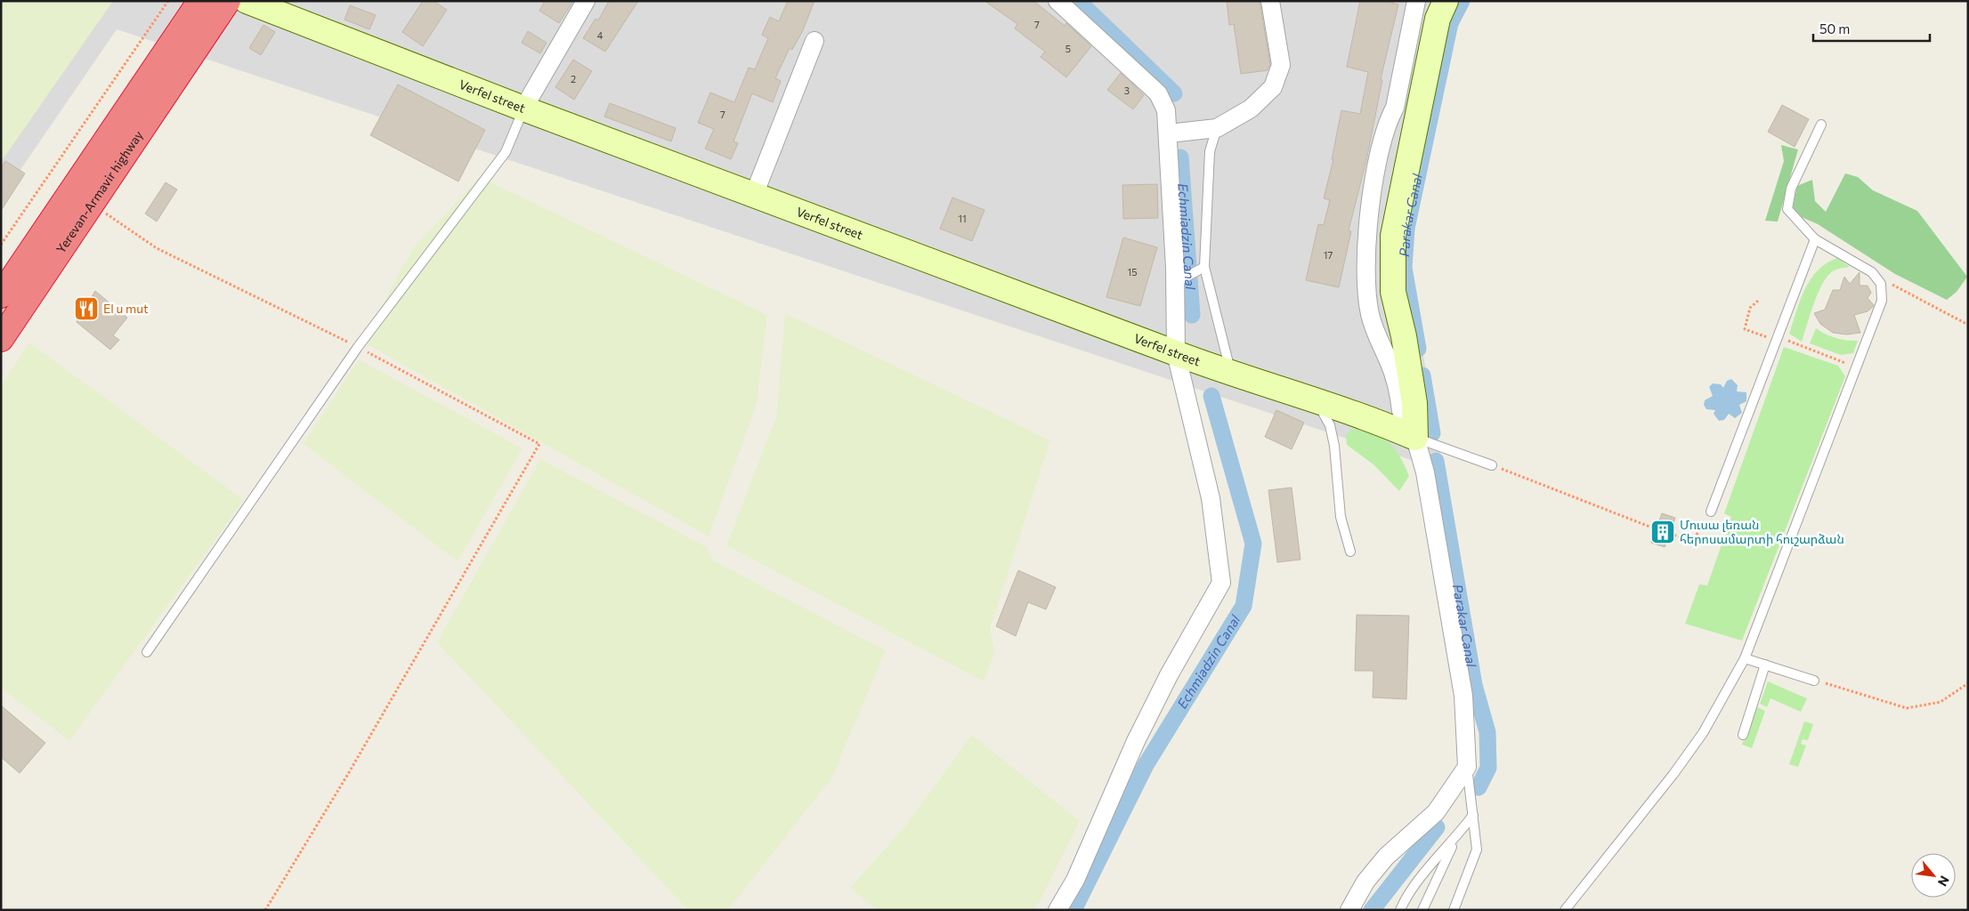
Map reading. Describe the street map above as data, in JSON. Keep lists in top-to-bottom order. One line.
{"streets":{"highway":["Yerevan-Armavir highway"],"street":["Verfel street"]},"water":["Parakar Canal","Echmiadzin Canal"],"places":{"restaurant":["El u mut"],"building":["Մուսա լեռան հերոսամարտի հուշարձան"]},"house_numbers":["7","4","5","2","3","7","11","17","15"],"scale_bar":"50 m","north":"bottom right"}
